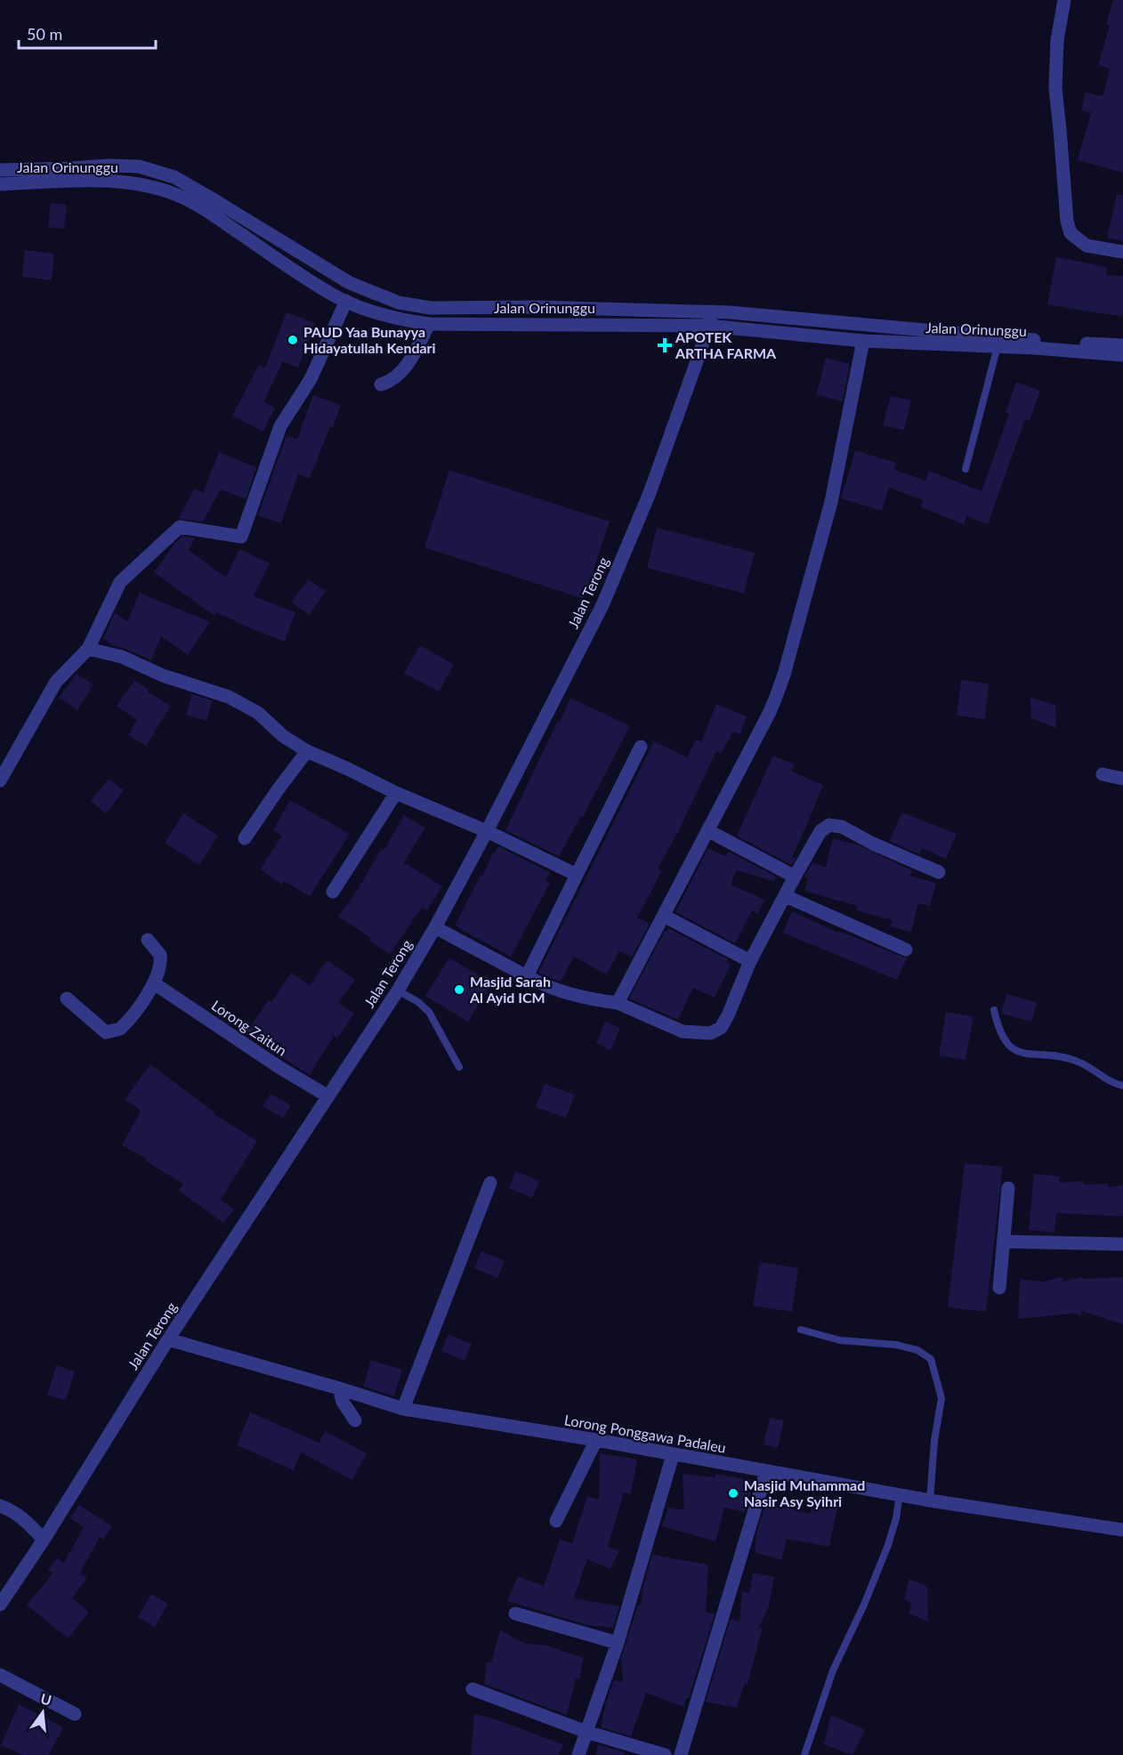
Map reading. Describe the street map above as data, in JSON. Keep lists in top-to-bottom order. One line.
{"streets":{"street":["Jalan Orinunggu","Jalan Terong","Lorong Zaitun","Lorong Ponggawa Padaleu"]},"crossings":[["Jalan Orinunggu","Jalan Terong"],["Jalan Terong","Lorong Zaitun"],["Jalan Terong","Lorong Ponggawa Padaleu"]],"places":{"other":["PAUD Yaa Bunayya Hidayatullah Kendari","Masjid Sarah Al Ayid ICM","Masjid Muhammad Nasir Asy Syihri"],"health":["APOTEK ARTHA FARMA"]},"scale_bar":"50 m","north":"top"}
